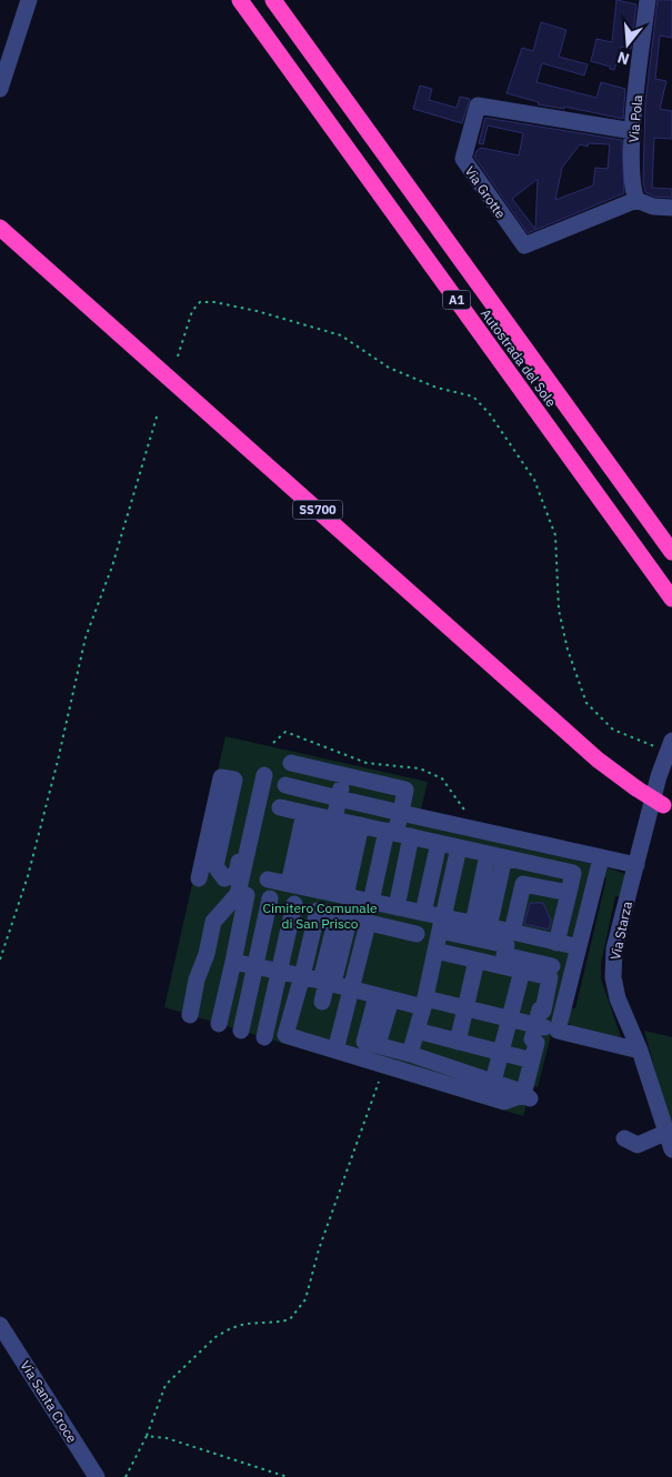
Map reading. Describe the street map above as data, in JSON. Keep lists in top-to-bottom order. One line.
{"streets":{"highway":["A1","Autostrada del Sole","SS700"],"street":["Via Pola","Via Grotte","Via Starza","Via Santa Croce"]},"crossings":[["Via Pola","Via Grotte"]],"parks":["Cimitero Comunale di San Prisco"],"north":"bottom"}
